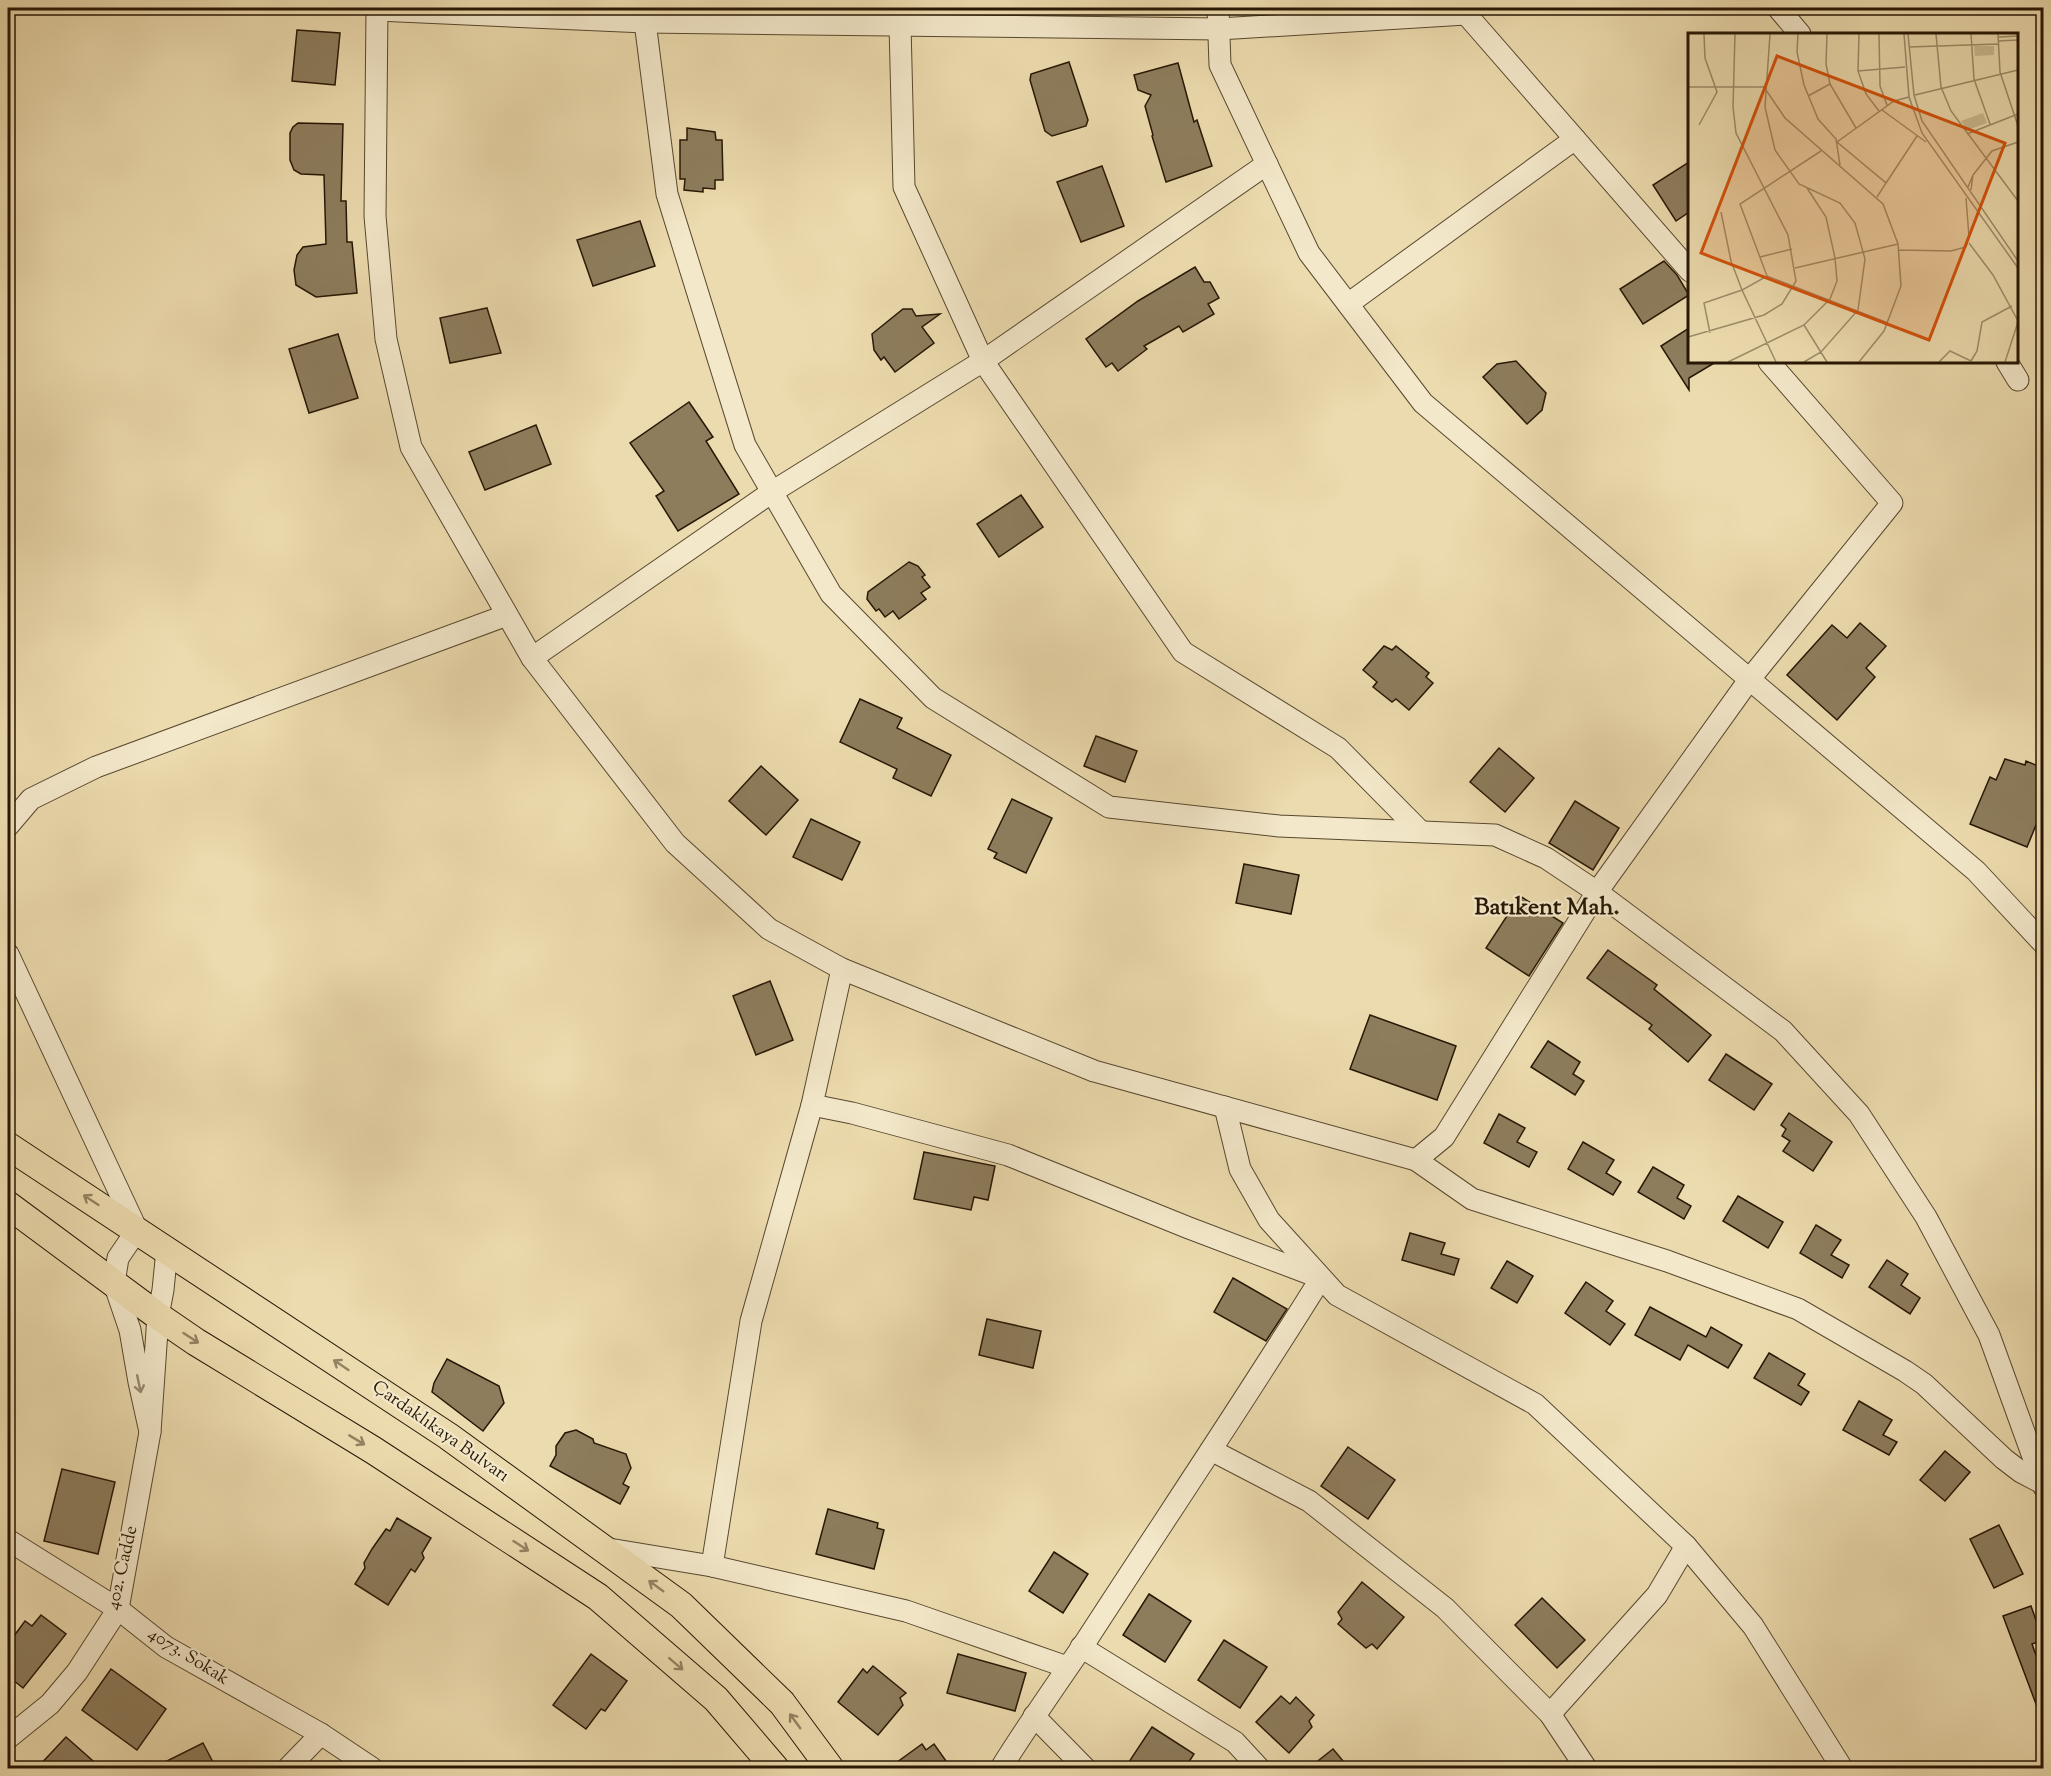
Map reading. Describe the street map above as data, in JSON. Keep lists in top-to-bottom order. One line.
{"streets":{"main road":["Çardaklıkaya Bulvarı"],"street":["402. Cadde","4073. Sokak"]},"crossings":[["Çardaklıkaya Bulvarı","402. Cadde"],["402. Cadde","4073. Sokak"]],"districts":["Batıkent Mah."]}
